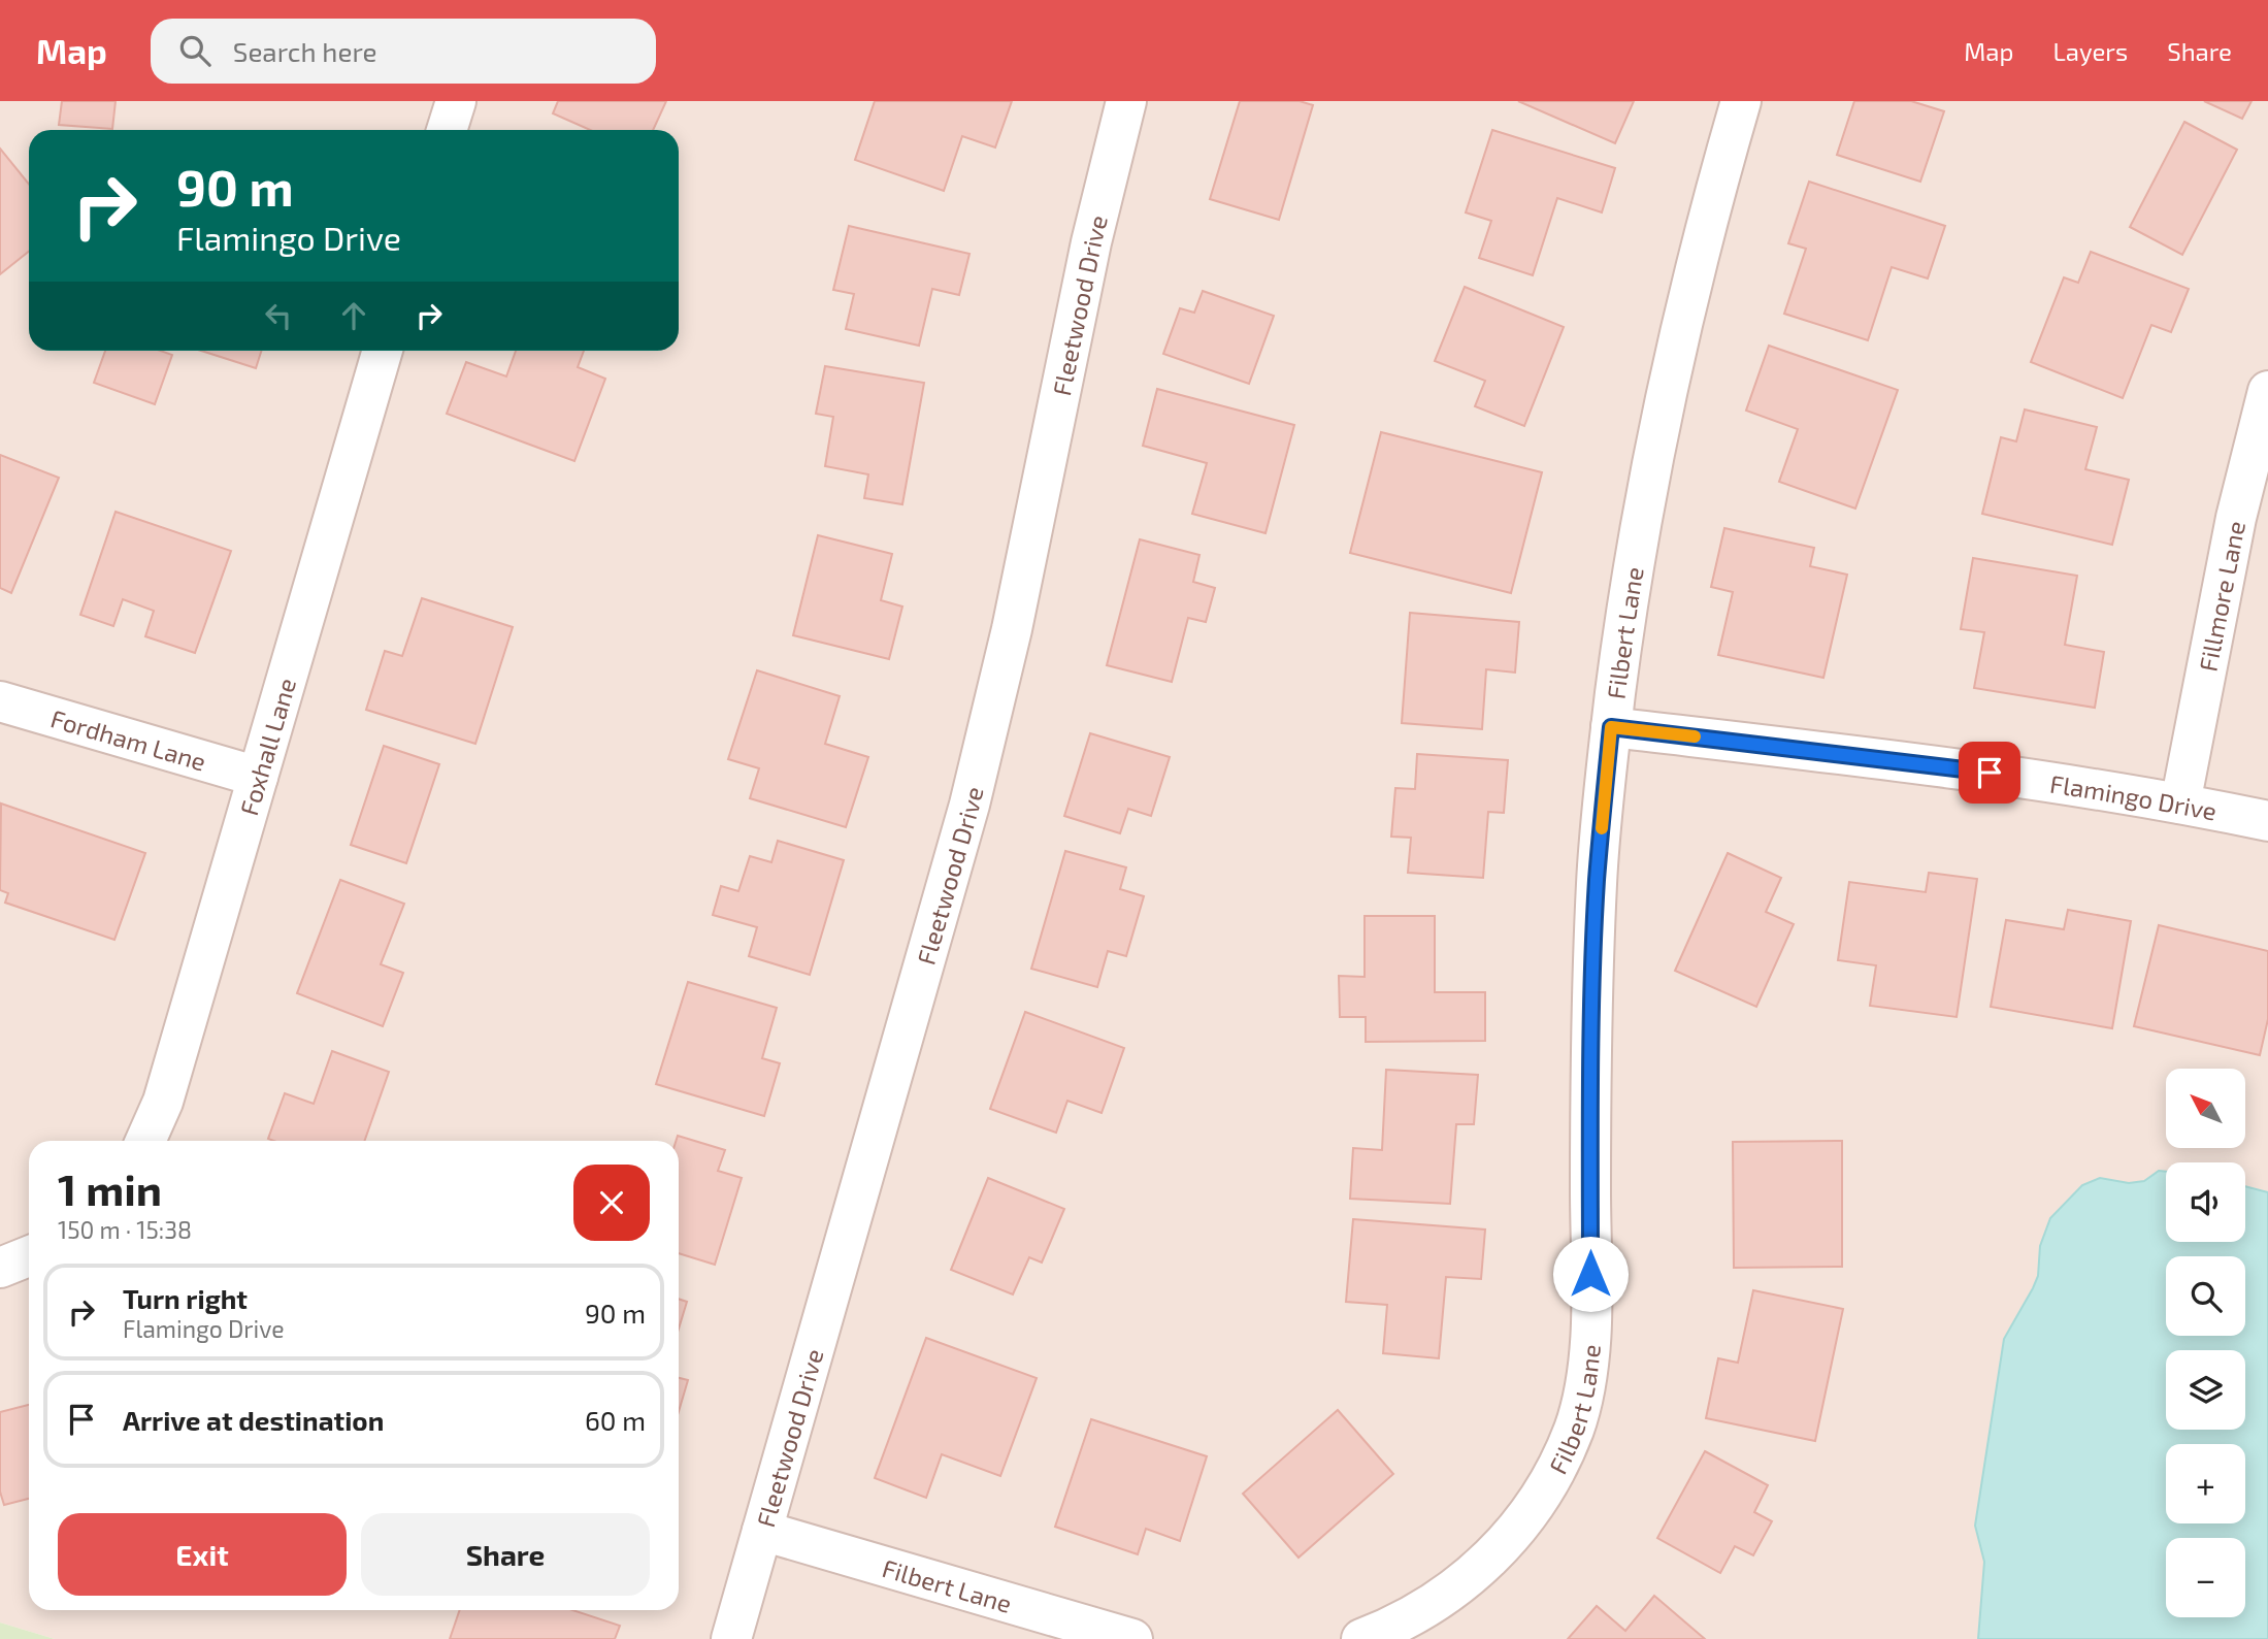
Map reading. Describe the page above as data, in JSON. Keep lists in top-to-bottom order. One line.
{"streets":{"street":["Fleetwood Drive","Fillmore Lane","Filbert Lane","Fordham Lane","Foxhall Lane","Flamingo Drive"]},"crossings":[["Fleetwood Drive","Filbert Lane"],["Fillmore Lane","Flamingo Drive"],["Filbert Lane","Flamingo Drive"],["Fordham Lane","Foxhall Lane"]],"north":"top left","page":{"header":"Map","search":"Search here","nav":["Map","Layers","Share"],"turn":["90 m","Flamingo Drive"],"map_buttons":["+","−"],"heading":["1 min","150 m · 15:38"],"list":[{"name":"Turn right","note":"Flamingo Drive","value":"90 m"},{"name":"Arrive at destination","value":"60 m"}],"buttons":["Exit","Share"]}}
